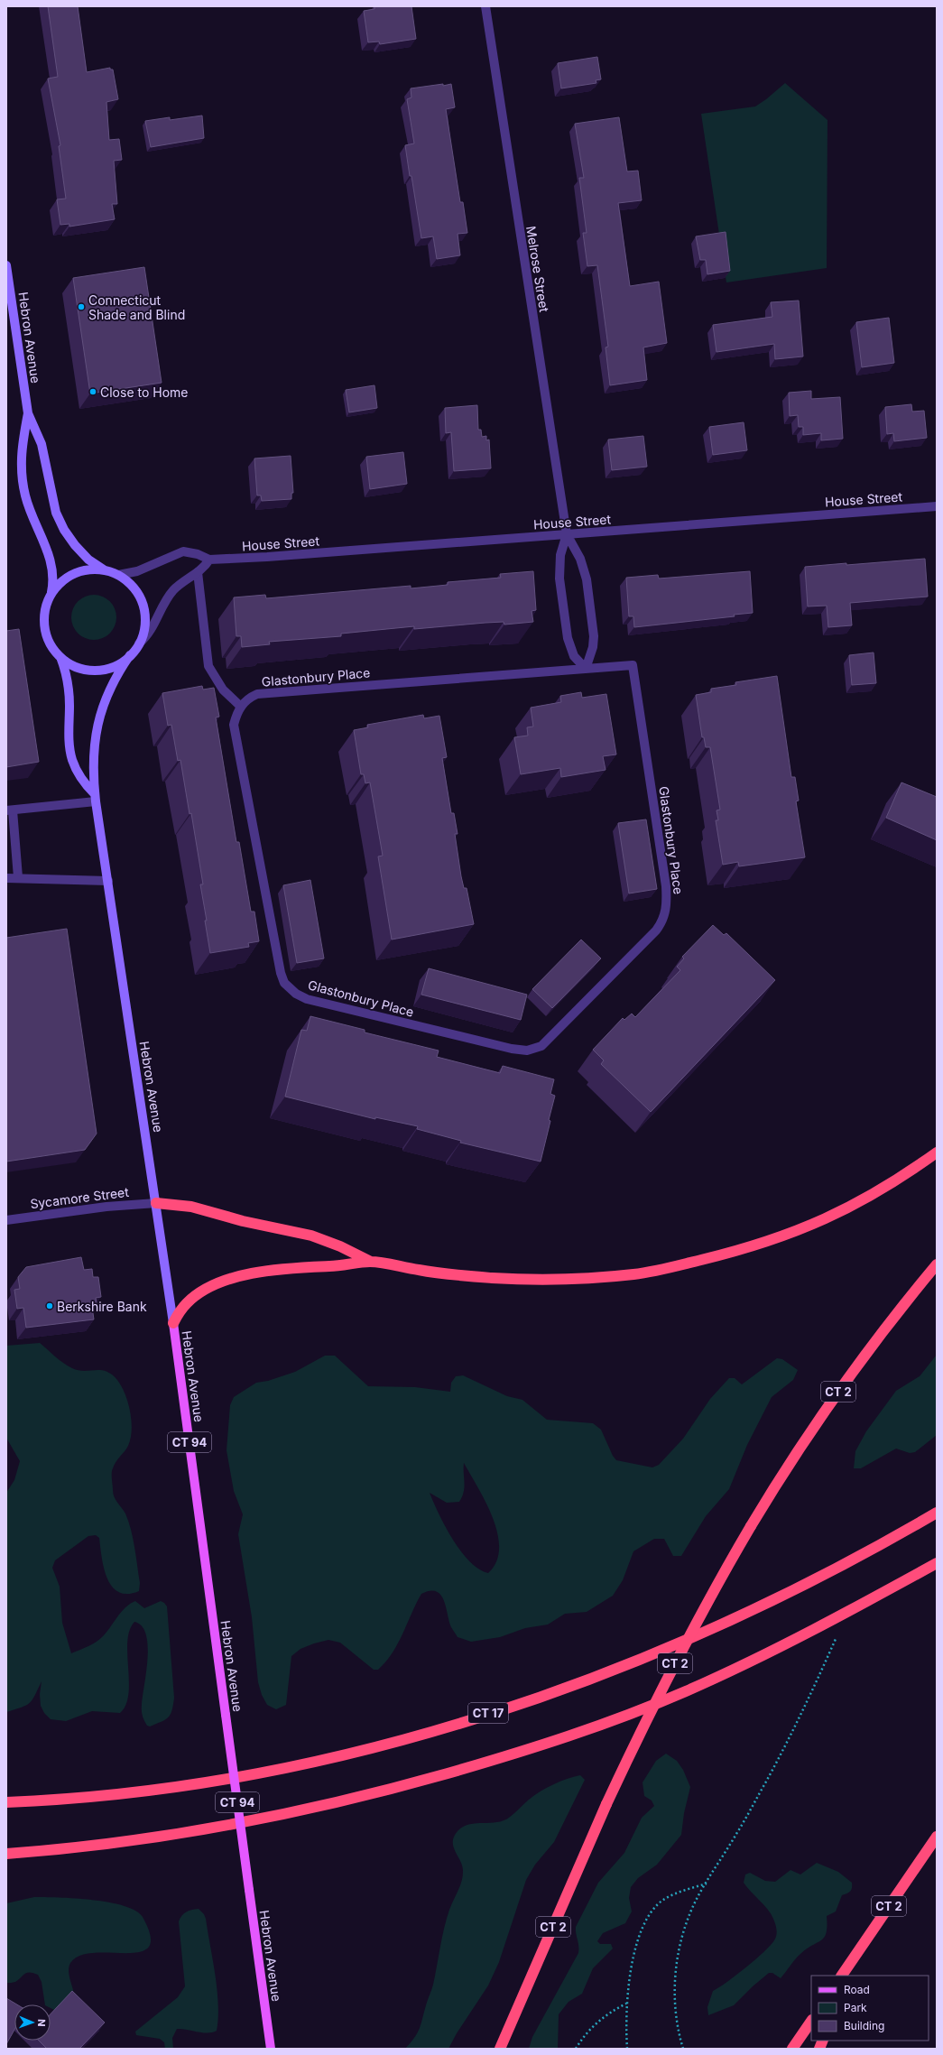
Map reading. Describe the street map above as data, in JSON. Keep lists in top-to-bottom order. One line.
{"streets":{"highway":["CT 2","CT 17"],"main road":["Hebron Avenue","CT 94"],"street":["Melrose Street","House Street","Glastonbury Place","Sycamore Street"]},"crossings":[["Melrose Street","House Street"],["Hebron Avenue","House Street"],["Hebron Avenue","Sycamore Street"]],"places":["Connecticut Shade and Blind","Close to Home","Berkshire Bank"],"legend":["Road","Park","Building"],"north":"right"}
